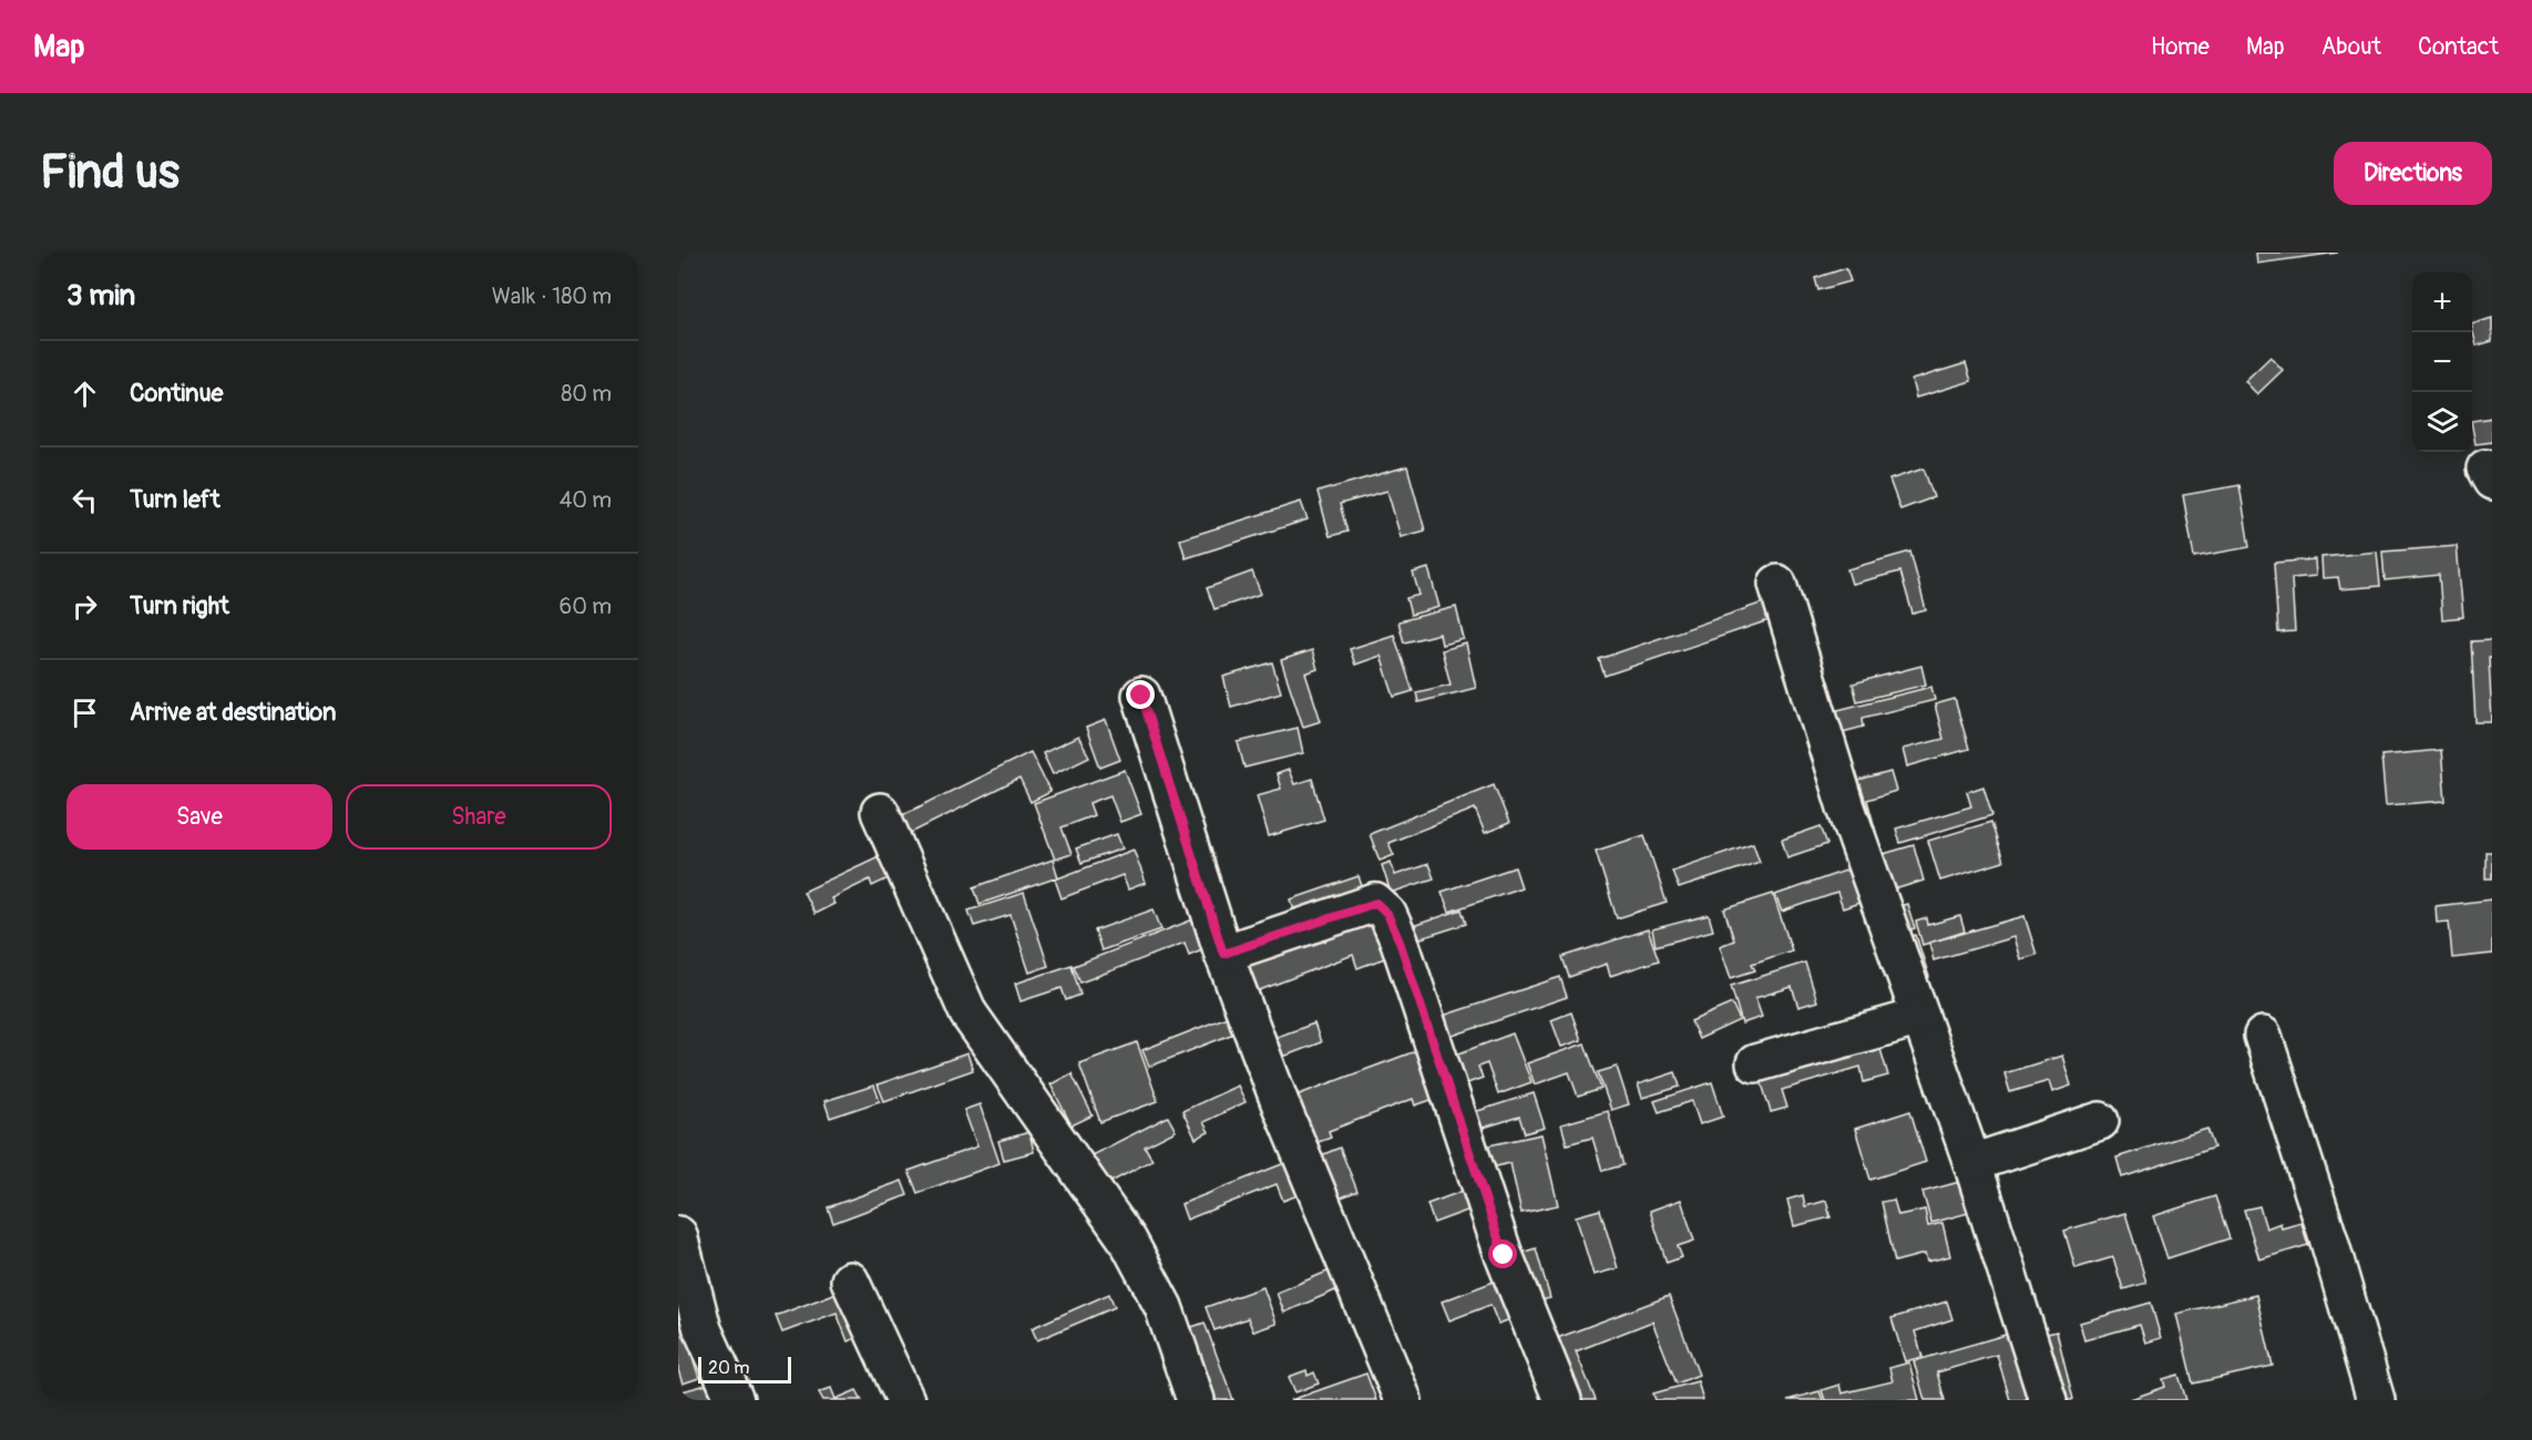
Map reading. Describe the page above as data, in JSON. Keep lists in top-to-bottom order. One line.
{"scale_bar":"20 m","page":{"header":"Map","nav":["Home","Map","About","Contact"],"buttons":["Directions",["Save","Share"]],"title":"Find us","heading":["3 min","Walk · 180 m"],"map_buttons":["+","−"],"list":[["Continue","80 m"],["Turn left","40 m"],["Turn right","60 m"],"Arrive at destination"],"scale":"20 m"}}
